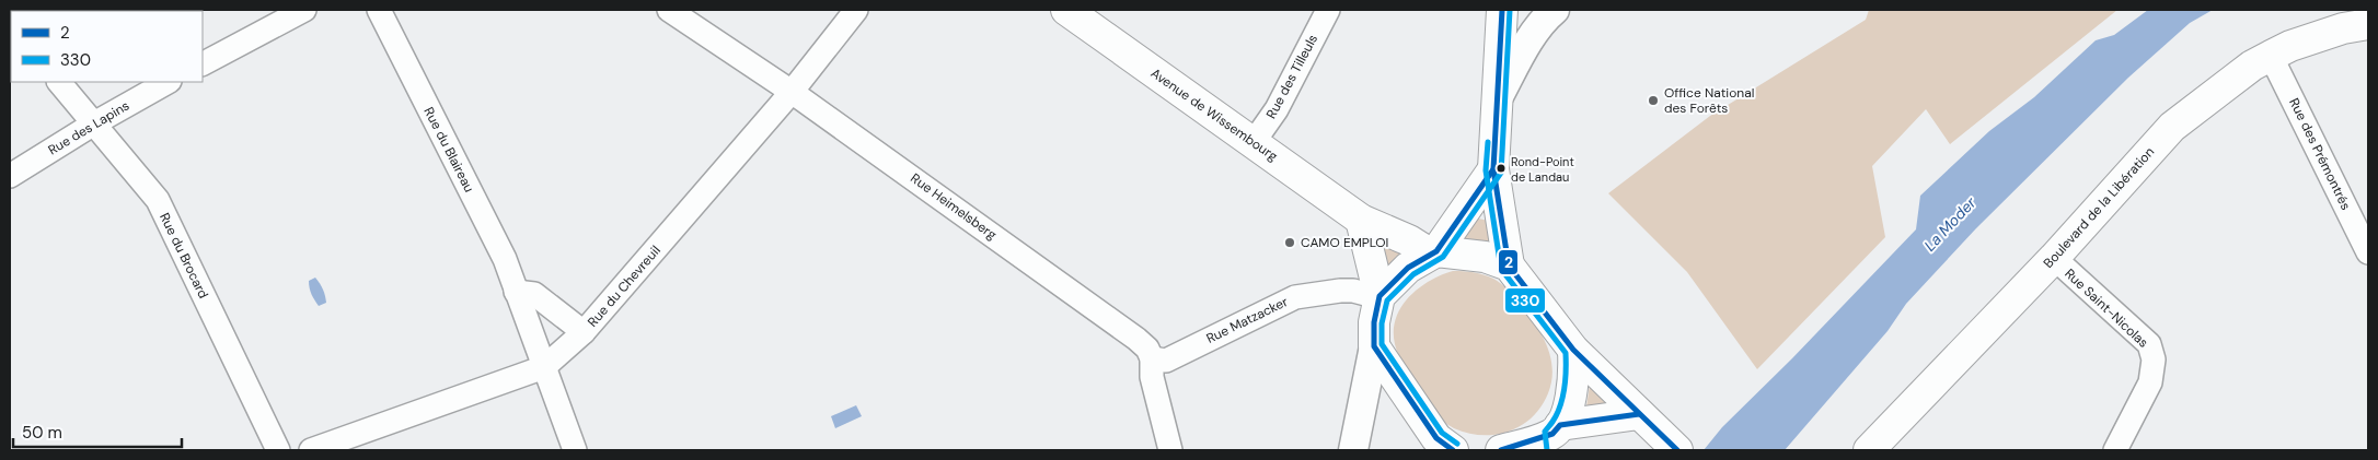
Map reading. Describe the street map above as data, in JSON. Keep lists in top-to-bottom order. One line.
{"streets":{"main road":["Avenue de Wissembourg","Boulevard de la Libération"],"street":["Rue des Tilleuls","Rue des Lapins","Rue du Blaireau","Rue des Prémontrés","Rue Heimelsberg","Rue du Brocard","Rue du Chevreuil","Rue Saint-Nicolas","Rue Matzacker"]},"crossings":[["Rue des Tilleuls","Avenue de Wissembourg"],["Rue des Lapins","Rue du Brocard"],["Rue du Blaireau","Rue du Chevreuil"],["Rue des Prémontrés","Boulevard de la Libération"],["Rue Heimelsberg","Rue du Chevreuil"],["Rue Heimelsberg","Rue Matzacker"],["Boulevard de la Libération","Rue Saint-Nicolas"]],"water":["La Moder"],"places":["Office National des Forêts","Rond-Point de Landau","CAMO EMPLOI"],"lines":["transit line 2","transit line 330"],"legend":["2","330"],"scale_bar":"50 m"}
